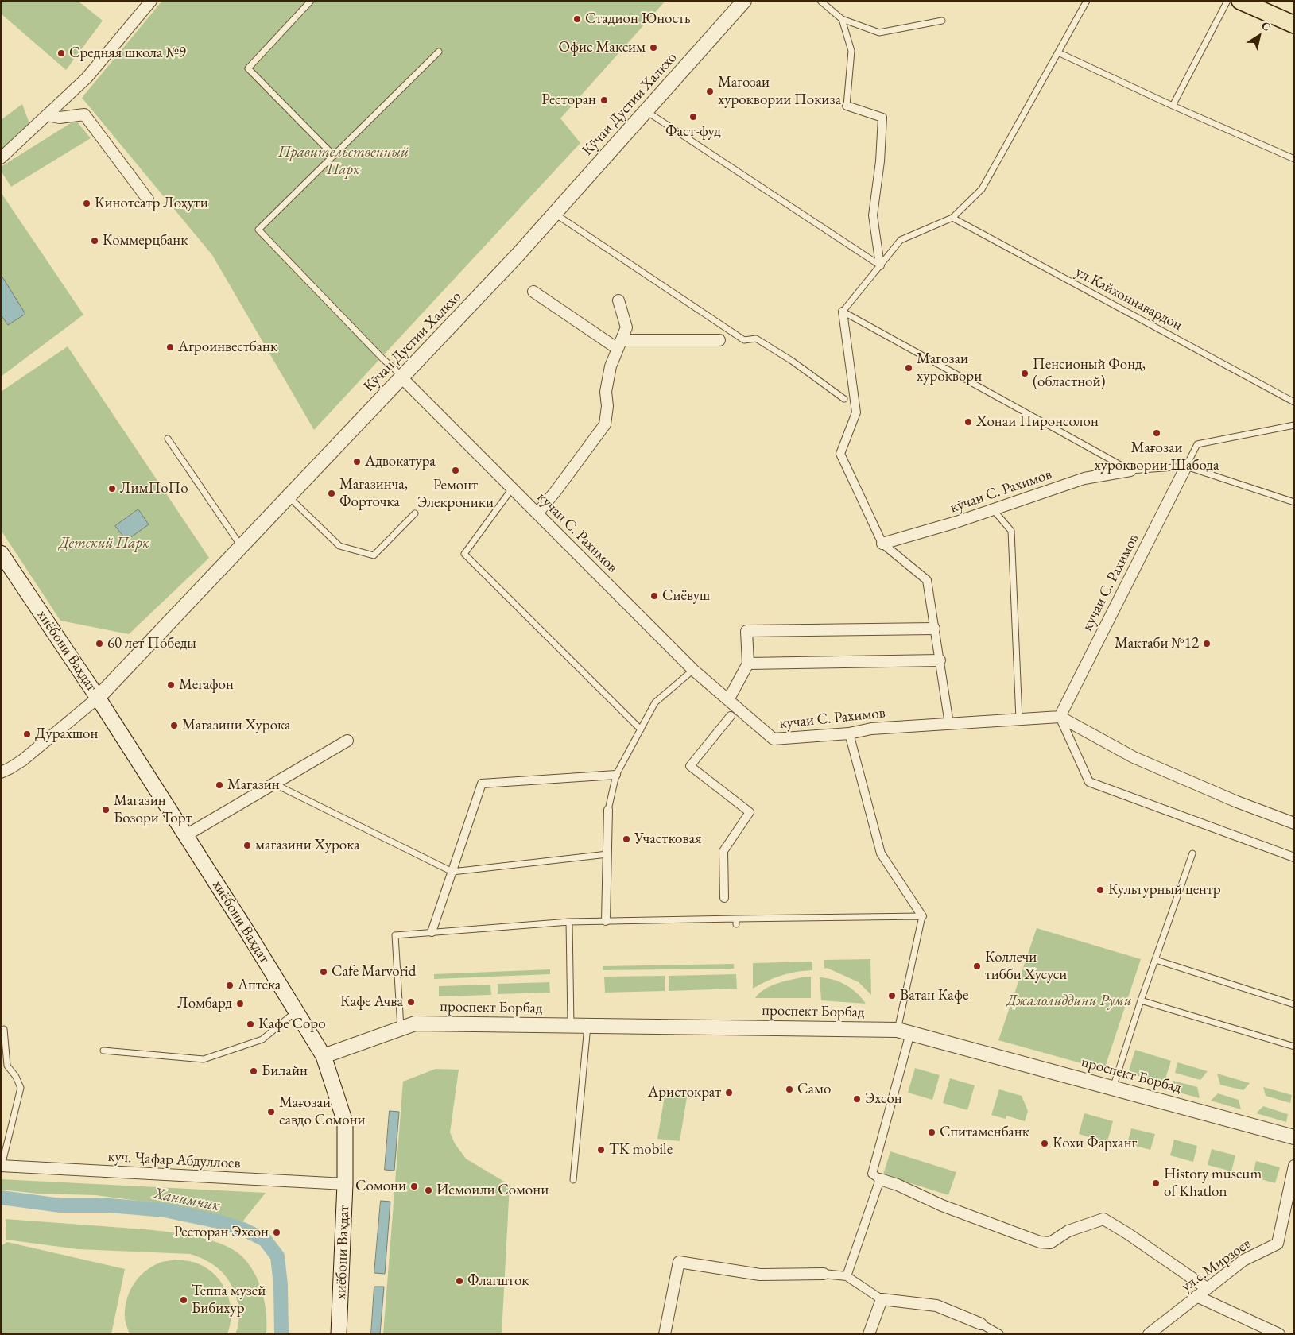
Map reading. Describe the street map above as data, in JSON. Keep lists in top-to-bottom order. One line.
{"streets":{"main road":["хиёбони Ваҳдат"],"street":["Кӯчаи Дустии Халкхо","кӯчаи С. Рахимов","кучаи С. Рахимов","проспект Борбад","куч. Ҷафар Абдуллоев","ул.с.Мирзоев"],"lane":["ул.Кайхоннавардон"]},"crossings":[["Кӯчаи Дустии Халкхо","кучаи С. Рахимов"],["Кӯчаи Дустии Халкхо","хиёбони Ваҳдат"],["хиёбони Ваҳдат","проспект Борбад"],["хиёбони Ваҳдат","куч. Ҷафар Абдуллоев"]],"water":["Ханимчик"],"parks":["Правительственный Парк","Детский Парк","Джалолиддини Руми"],"places":["Стадион Юность","Офис Максим","Средняя школа №9","Магозаи хуроквории Покиза","Ресторан","Фаст-фуд","Кинотеатр Лоҳути","Коммерцбанк","Агроинвестбанк","Магозаи хуроквори","Пенсионый Фонд, (областной)","Хонаи Пиронсолон","Мағозаи хуроквории Шабода","Адвокатура","Ремонт Элекроники","ЛимПоПо","Магазинча, Форточка","Сиёвуш","60 лет Победы","Мактаби №12","Мегафон","Магазини Хурока","Дурахшон","Магазин","Магазин Бозори Торт","Участковая","магазини Хурока","Культурный центр","Коллечи тибби Хусуси","Cafe Marvorid","Аптека","Ватан Кафе","Кафе Ачва","Ломбард","Кафе Соро","Билайн","Само","Аристократ","Эхсон","Мағозаи савдо Сомони","Спитаменбанк","Кохи Фарханг","TK mobile","History museum of Khatlon","Сомони","Исмоили Сомони","Ресторан Эхсон","Флагшток","Теппа музей Бибихур"],"north":"top right"}
